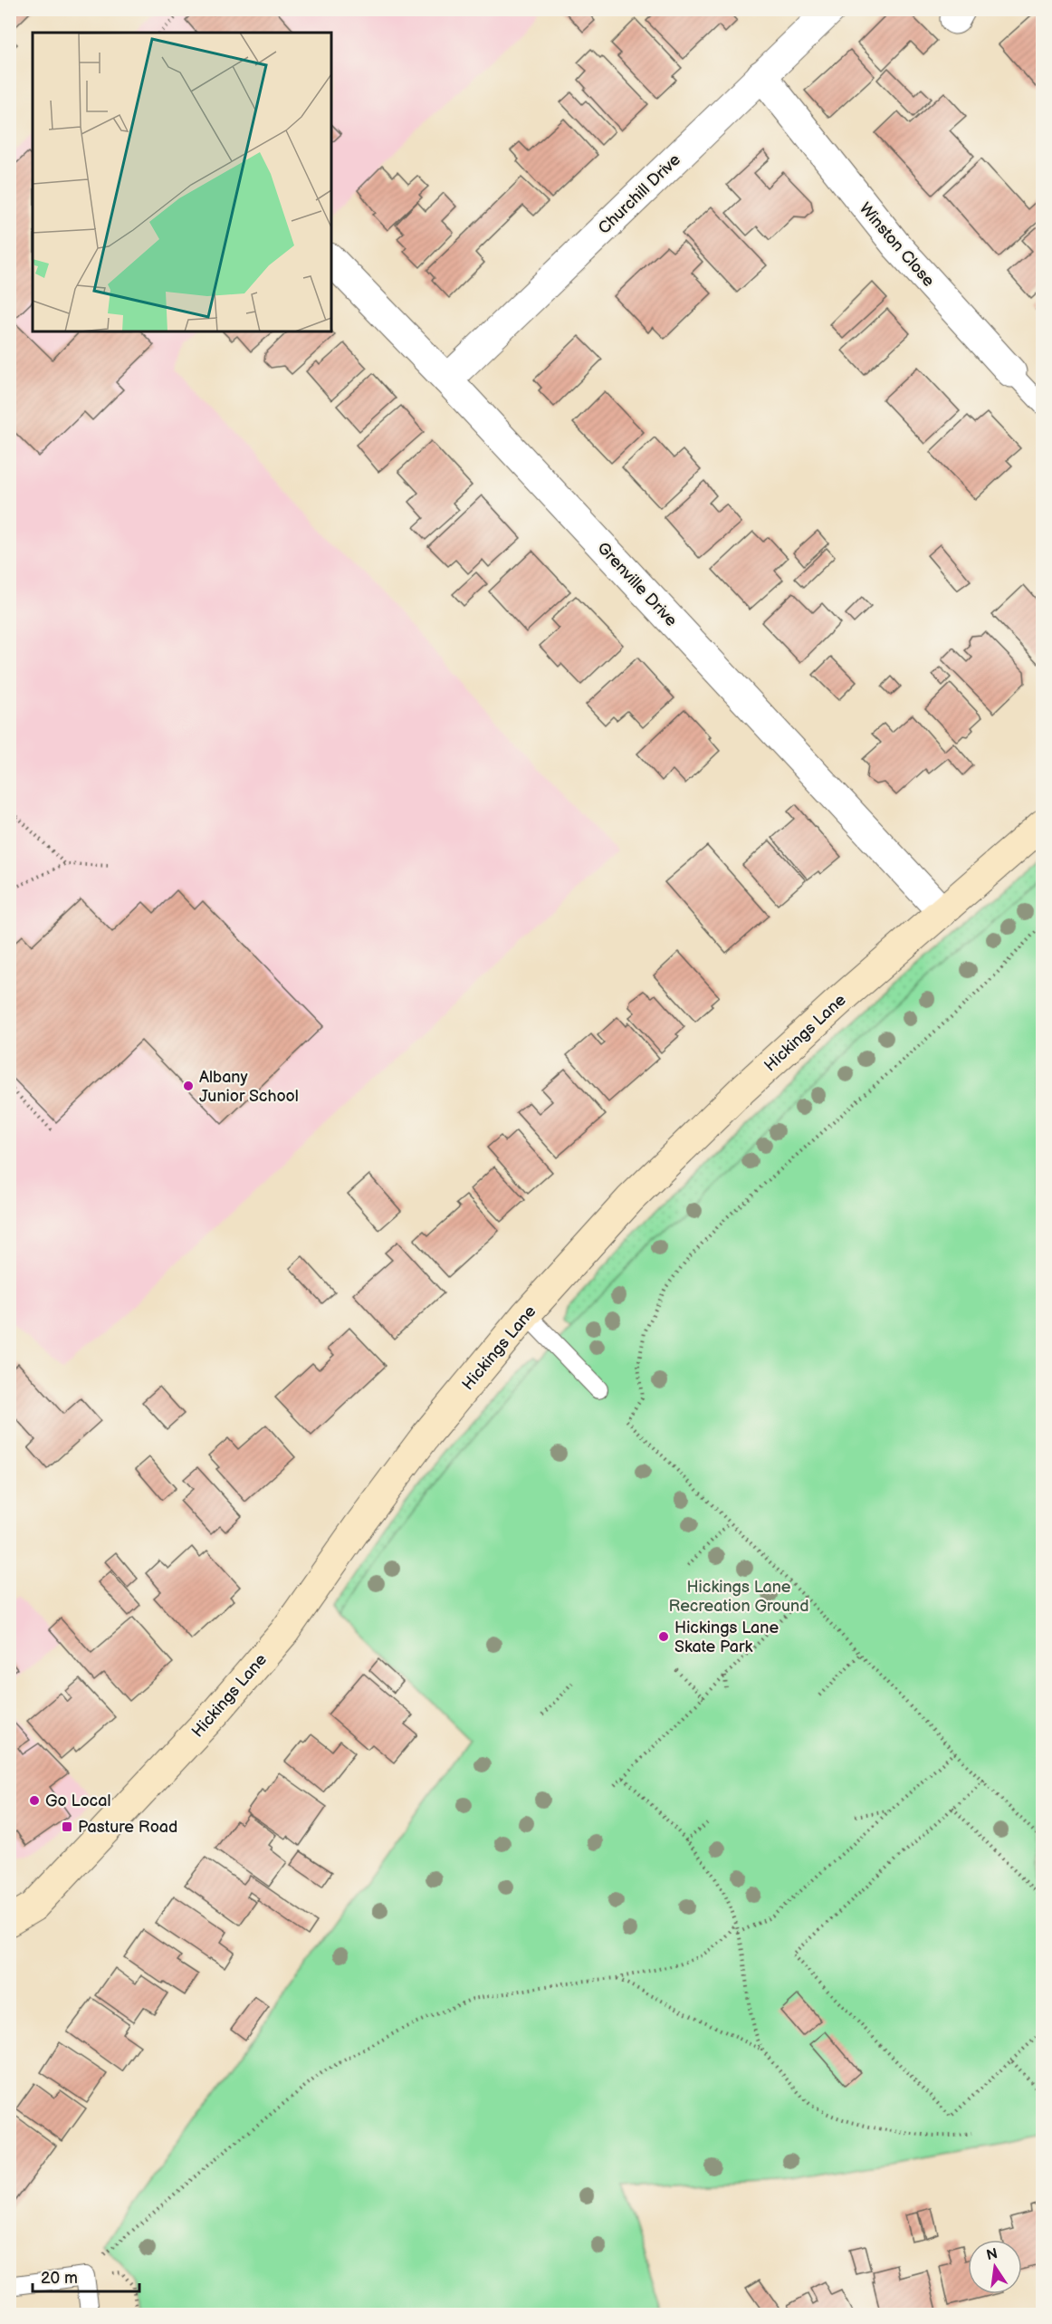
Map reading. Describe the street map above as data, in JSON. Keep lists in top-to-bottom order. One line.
{"streets":{"main road":["Hickings Lane"],"street":["Churchill Drive","Winston Close","Grenville Drive"]},"crossings":[["Churchill Drive","Winston Close"],["Churchill Drive","Grenville Drive"],["Grenville Drive","Hickings Lane"]],"parks":["Hickings Lane Recreation Ground"],"places":{"other":["Albany Junior School","Hickings Lane Skate Park","Go Local"],"transit":["Pasture Road"]},"scale_bar":"20 m","north":"top"}
